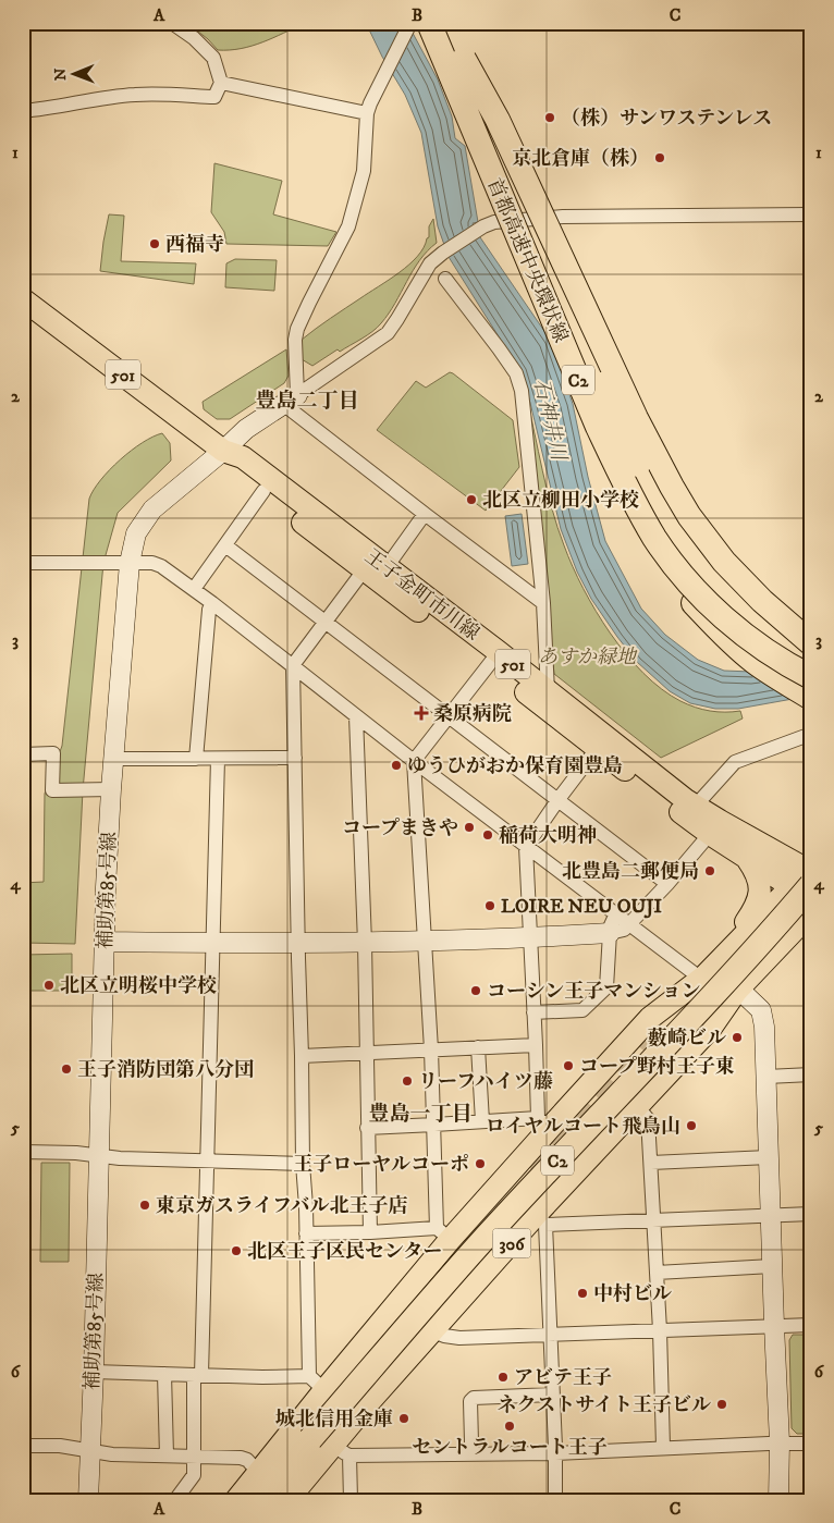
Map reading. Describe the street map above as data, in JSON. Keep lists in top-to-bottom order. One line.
{"streets":{"highway":["首都高速中央環状線","C2"],"main road":["501","王子金町市川線","306"],"street":["補助第85号線"]},"crossings":[["首都高速中央環状線","C2"],["501","C2"],["501","王子金町市川線"],["501","306"],["C2","王子金町市川線"],["C2","306"],["王子金町市川線","補助第85号線"],["王子金町市川線","306"]],"districts":["豊島二丁目","豊島一丁目"],"water":["石神井川"],"parks":["あすか緑地"],"places":{"other":["（株）サンワステンレス","京北倉庫（株）","西福寺","北区立柳田小学校","ゆうひがおか保育園豊島","コープまきや","稲荷大明神","北豊島二郵便局","LOIRE NEU OUJI","北区立明桜中学校","コーシン王子マンション","藪崎ビル","コープ野村王子東","王子消防団第八分団","リーフハイツ藤","ロイヤルコート飛鳥山","王子ローヤルコーポ","東京ガスライフバル北王子店","北区王子区民センター","中村ビル","アビテ王子","ネクストサイト王子ビル","城北信用金庫","セントラルコート王子"],"health":["桑原病院"]},"north":"left","grid":{"columns":["A","B","C"],"rows":["1","2","3","4","5","6"]}}
